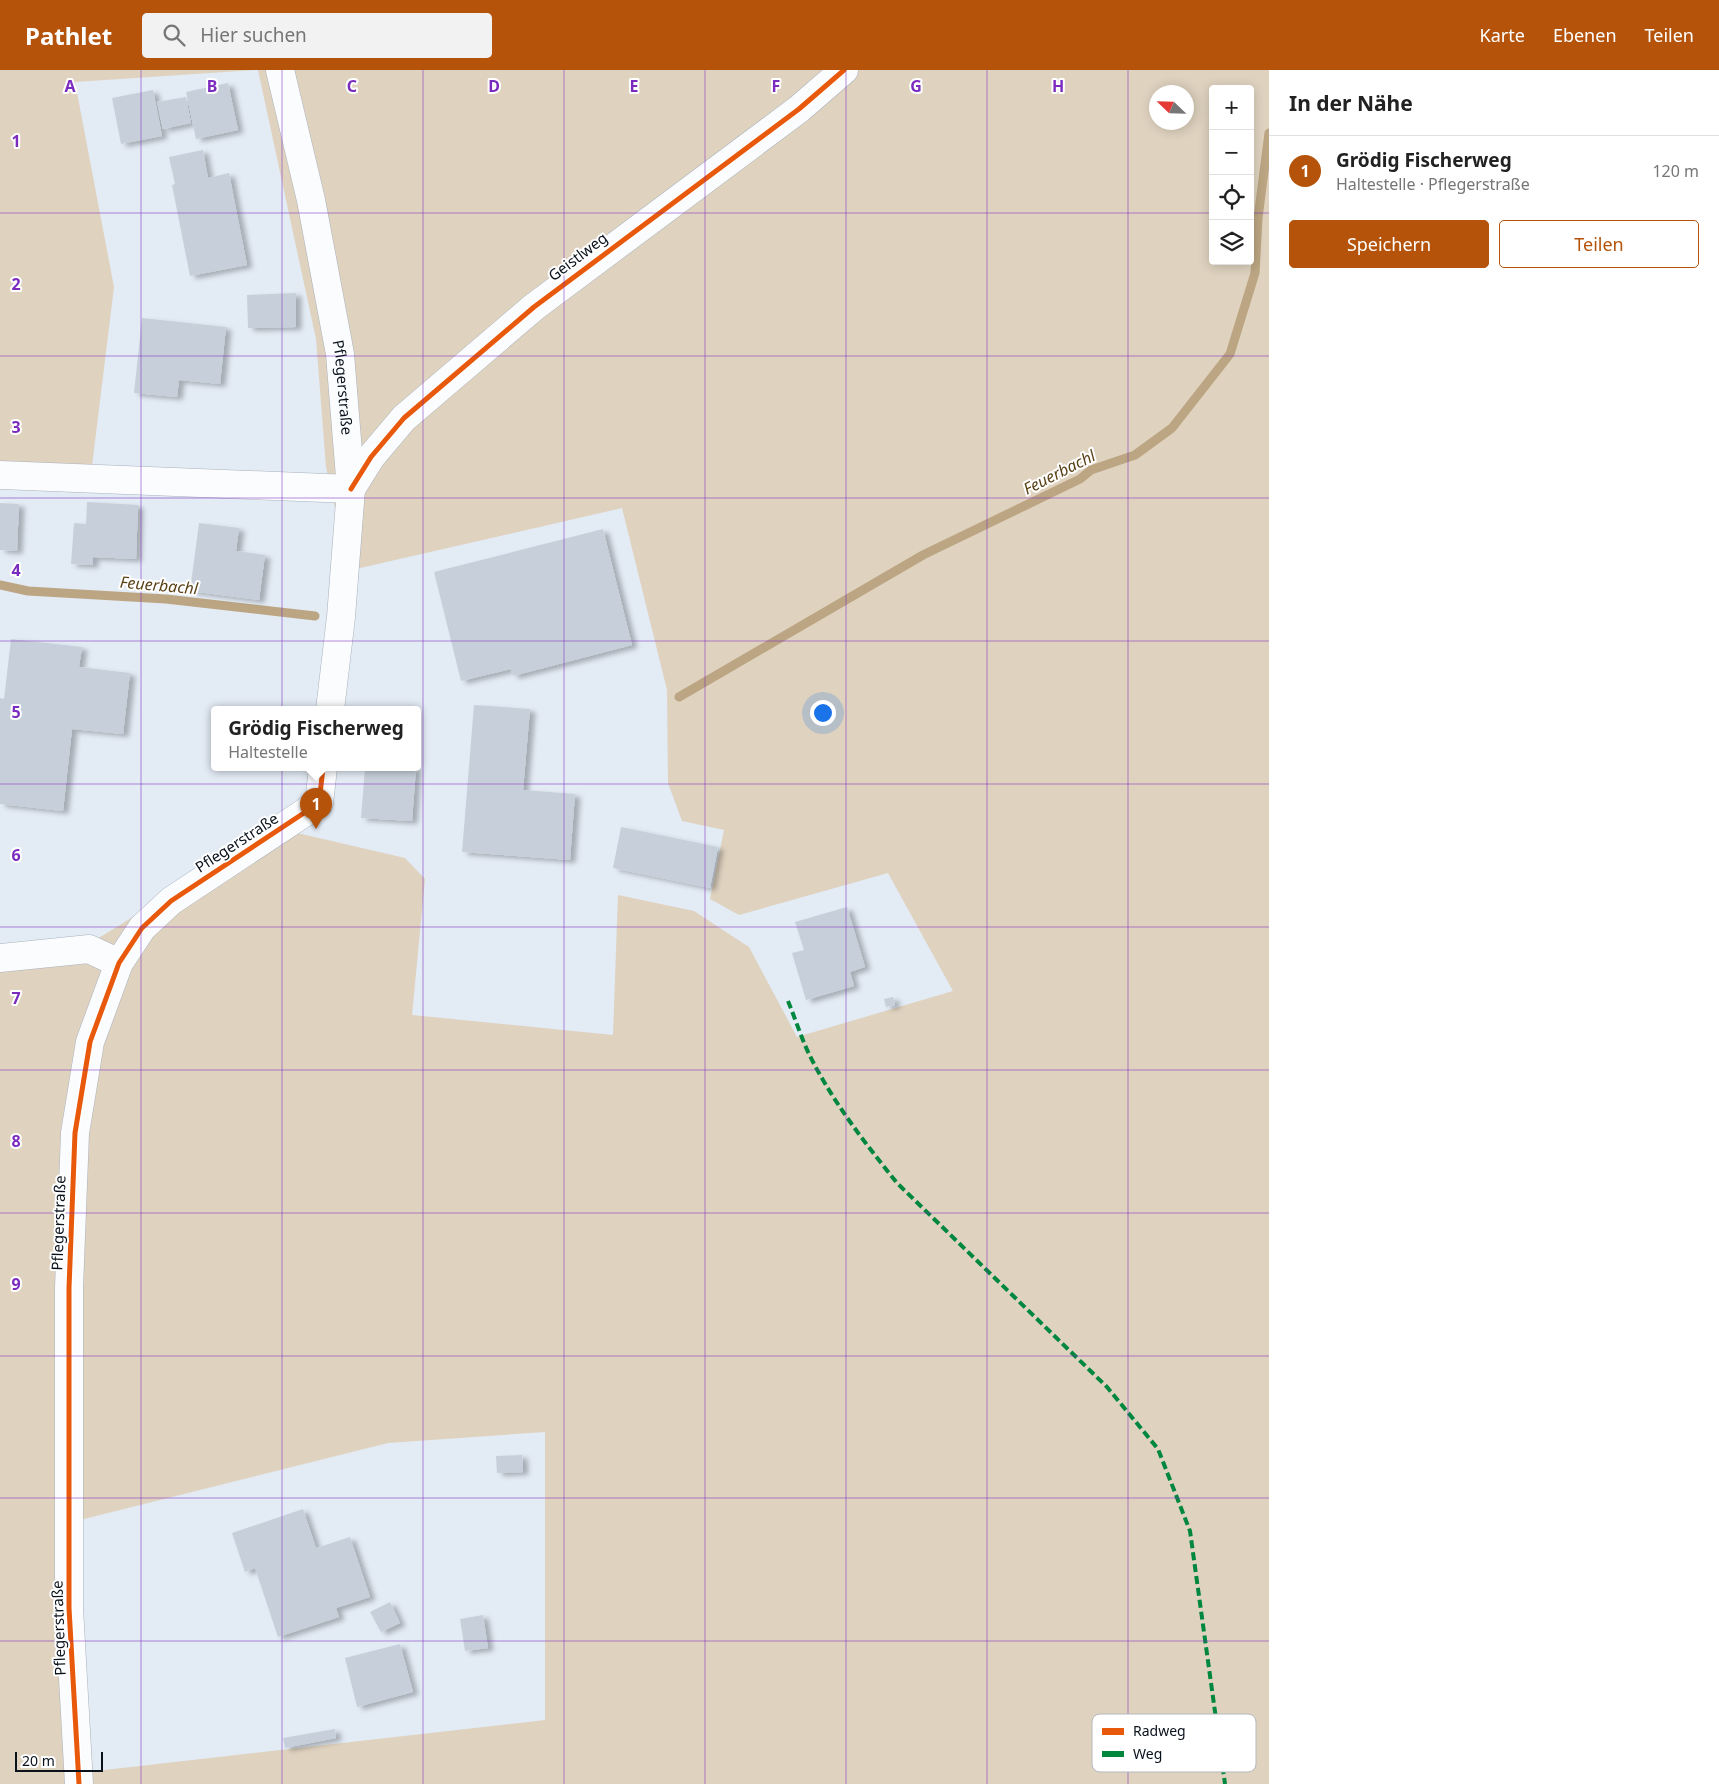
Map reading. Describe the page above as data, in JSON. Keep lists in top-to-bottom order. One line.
{"streets":{"street":["Geistlweg","Pflegerstraße"]},"crossings":[["Geistlweg","Pflegerstraße"]],"water":["Feuerbachl"],"legend":["Radweg","Weg"],"scale_bar":"20 m","north":"top left","page":{"header":"Pathlet","search":"Hier suchen","nav":["Karte","Ebenen","Teilen"],"heading":"In der Nähe","map_buttons":["+","−"],"list":[{"mark":"1","name":"Grödig Fischerweg","note":"Haltestelle · Pflegerstraße","value":"120 m"}],"buttons":["Speichern","Teilen"],"popup":["Grödig Fischerweg","Haltestelle"],"pins":"1","scale":"20 m"},"grid":{"columns":["A","B","C","D","E","F","G","H"],"rows":["1","2","3","4","5","6","7","8","9"]}}
